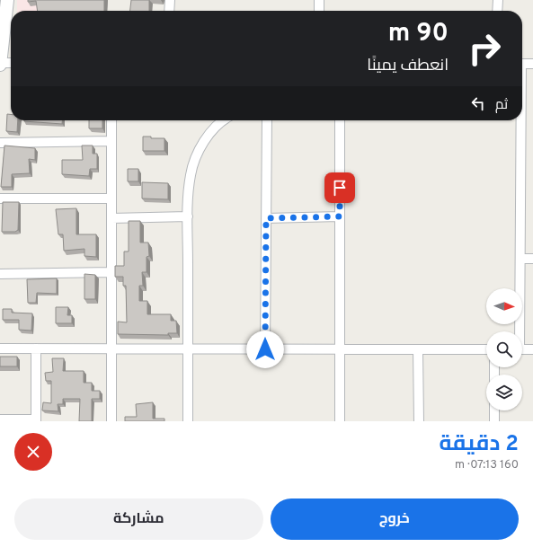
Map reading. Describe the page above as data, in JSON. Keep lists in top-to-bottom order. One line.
{"north":"right","page":{"turn":["90 m","انعطف يمينًا"],"then":"ثم","heading":["2 دقيقة","160 m · 07:13"],"buttons":["خروج","مشاركة"]}}
